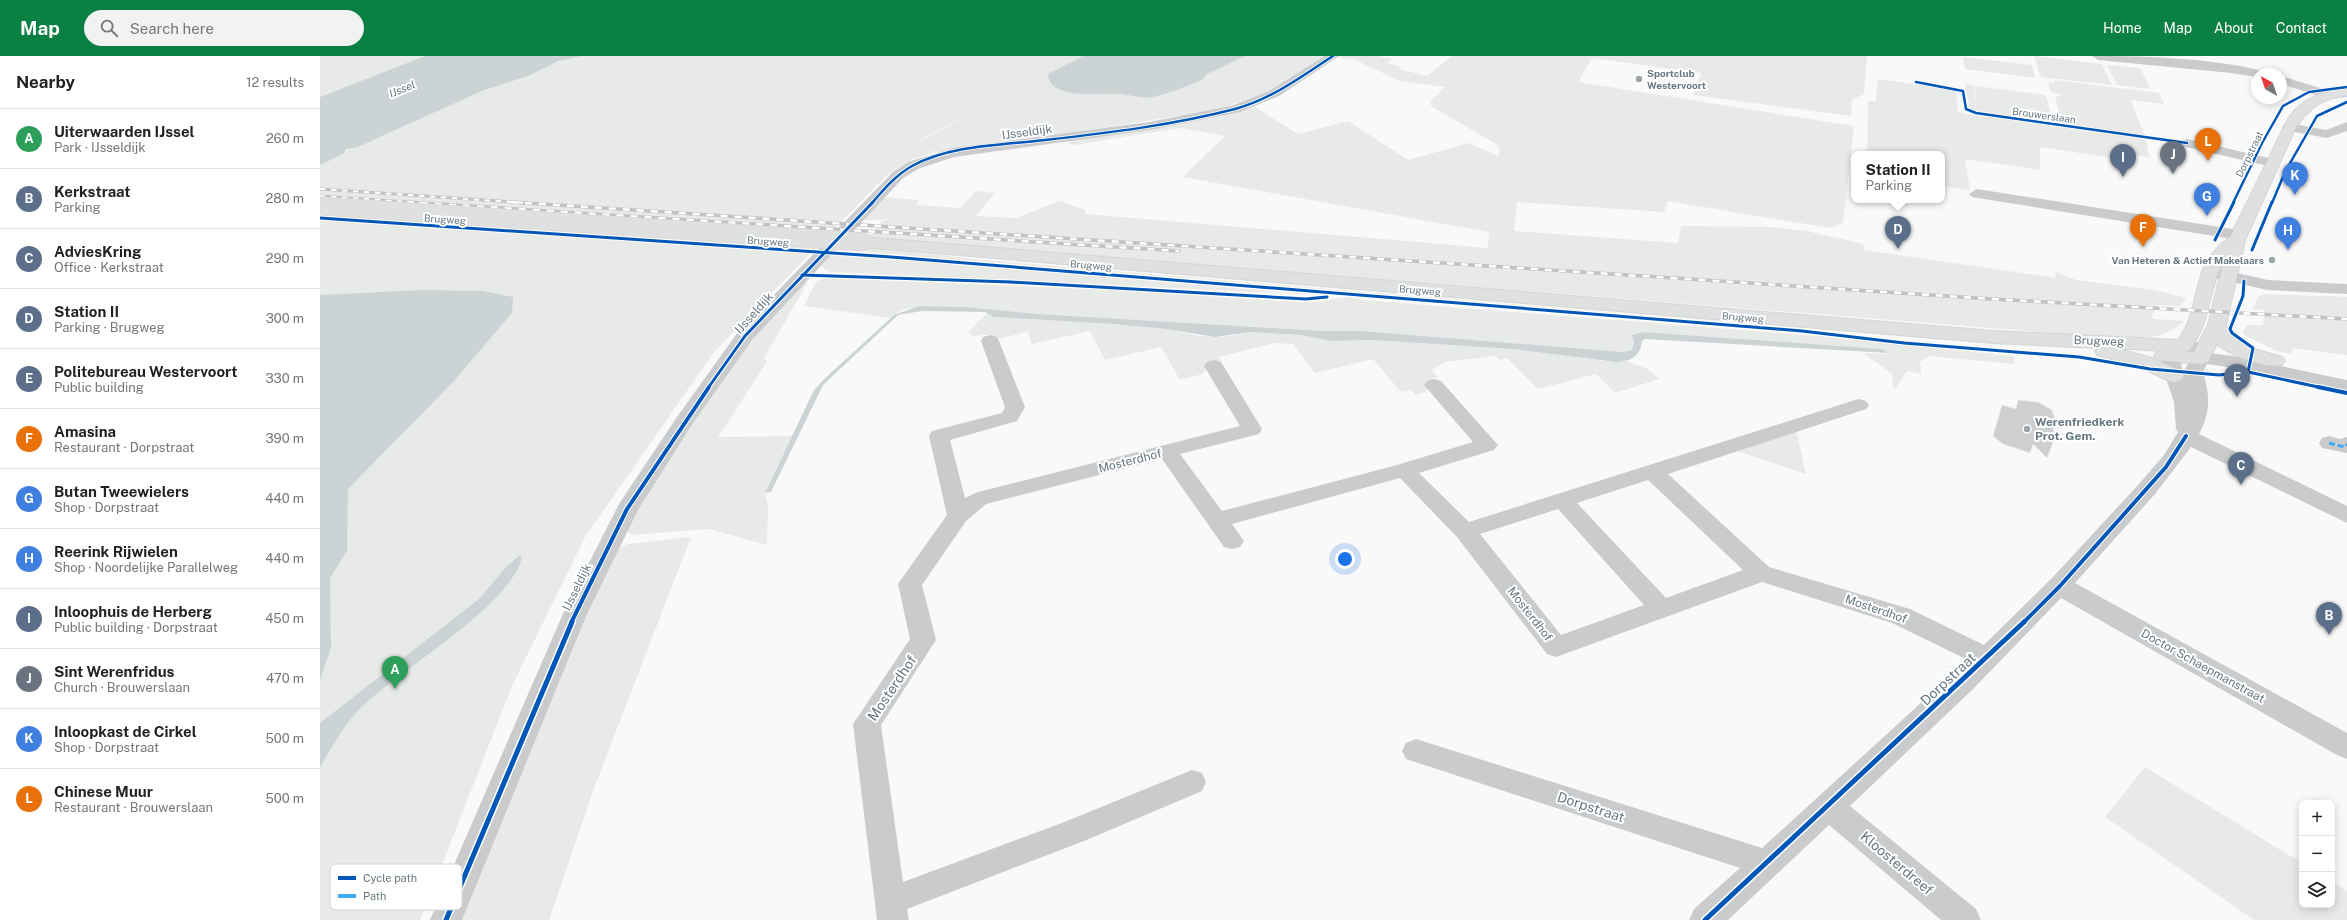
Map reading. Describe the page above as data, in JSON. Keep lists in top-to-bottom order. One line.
{"streets":{"main road":["Dorpstraat","Brugweg"],"street":["IJsseldijk","Mosterdhof","Doctor Schaepmanstraat","Kloosterdreef"],"cycle path":["Brouwerslaan"]},"crossings":[["Dorpstraat","Brugweg"],["Dorpstraat","Mosterdhof"],["Dorpstraat","Doctor Schaepmanstraat"],["Dorpstraat","Kloosterdreef"]],"water":["IJssel"],"places":["Sportclub Westervoort","Van Heteren & Actief Makelaars","Werenfriedkerk Prot. Gem."],"legend":["Cycle path","Path"],"north":"top left","page":{"header":"Map","search":"Search here","nav":["Home","Map","About","Contact"],"heading":["Nearby","12 results"],"list":[{"mark":"A","name":"Uiterwaarden IJssel","note":"Park · IJsseldijk","value":"260 m"},{"mark":"B","name":"Kerkstraat","note":"Parking","value":"280 m"},{"mark":"C","name":"AdviesKring","note":"Office · Kerkstraat","value":"290 m"},{"mark":"D","name":"Station II","note":"Parking · Brugweg","value":"300 m"},{"mark":"E","name":"Politebureau Westervoort","note":"Public building","value":"330 m"},{"mark":"F","name":"Amasina","note":"Restaurant · Dorpstraat","value":"390 m"},{"mark":"G","name":"Butan Tweewielers","note":"Shop · Dorpstraat","value":"440 m"},{"mark":"H","name":"Reerink Rijwielen","note":"Shop · Noordelijke Parallelweg","value":"440 m"},{"mark":"I","name":"Inloophuis de Herberg","note":"Public building · Dorpstraat","value":"450 m"},{"mark":"J","name":"Sint Werenfridus","note":"Church · Brouwerslaan","value":"470 m"},{"mark":"K","name":"Inloopkast de Cirkel","note":"Shop · Dorpstraat","value":"500 m"},{"mark":"L","name":"Chinese Muur","note":"Restaurant · Brouwerslaan","value":"500 m"}],"pins":["L","J","I","K","G","F","D","H","E","C","B","A"],"popup":["Station II","Parking"],"map_buttons":["+","−"]}}
